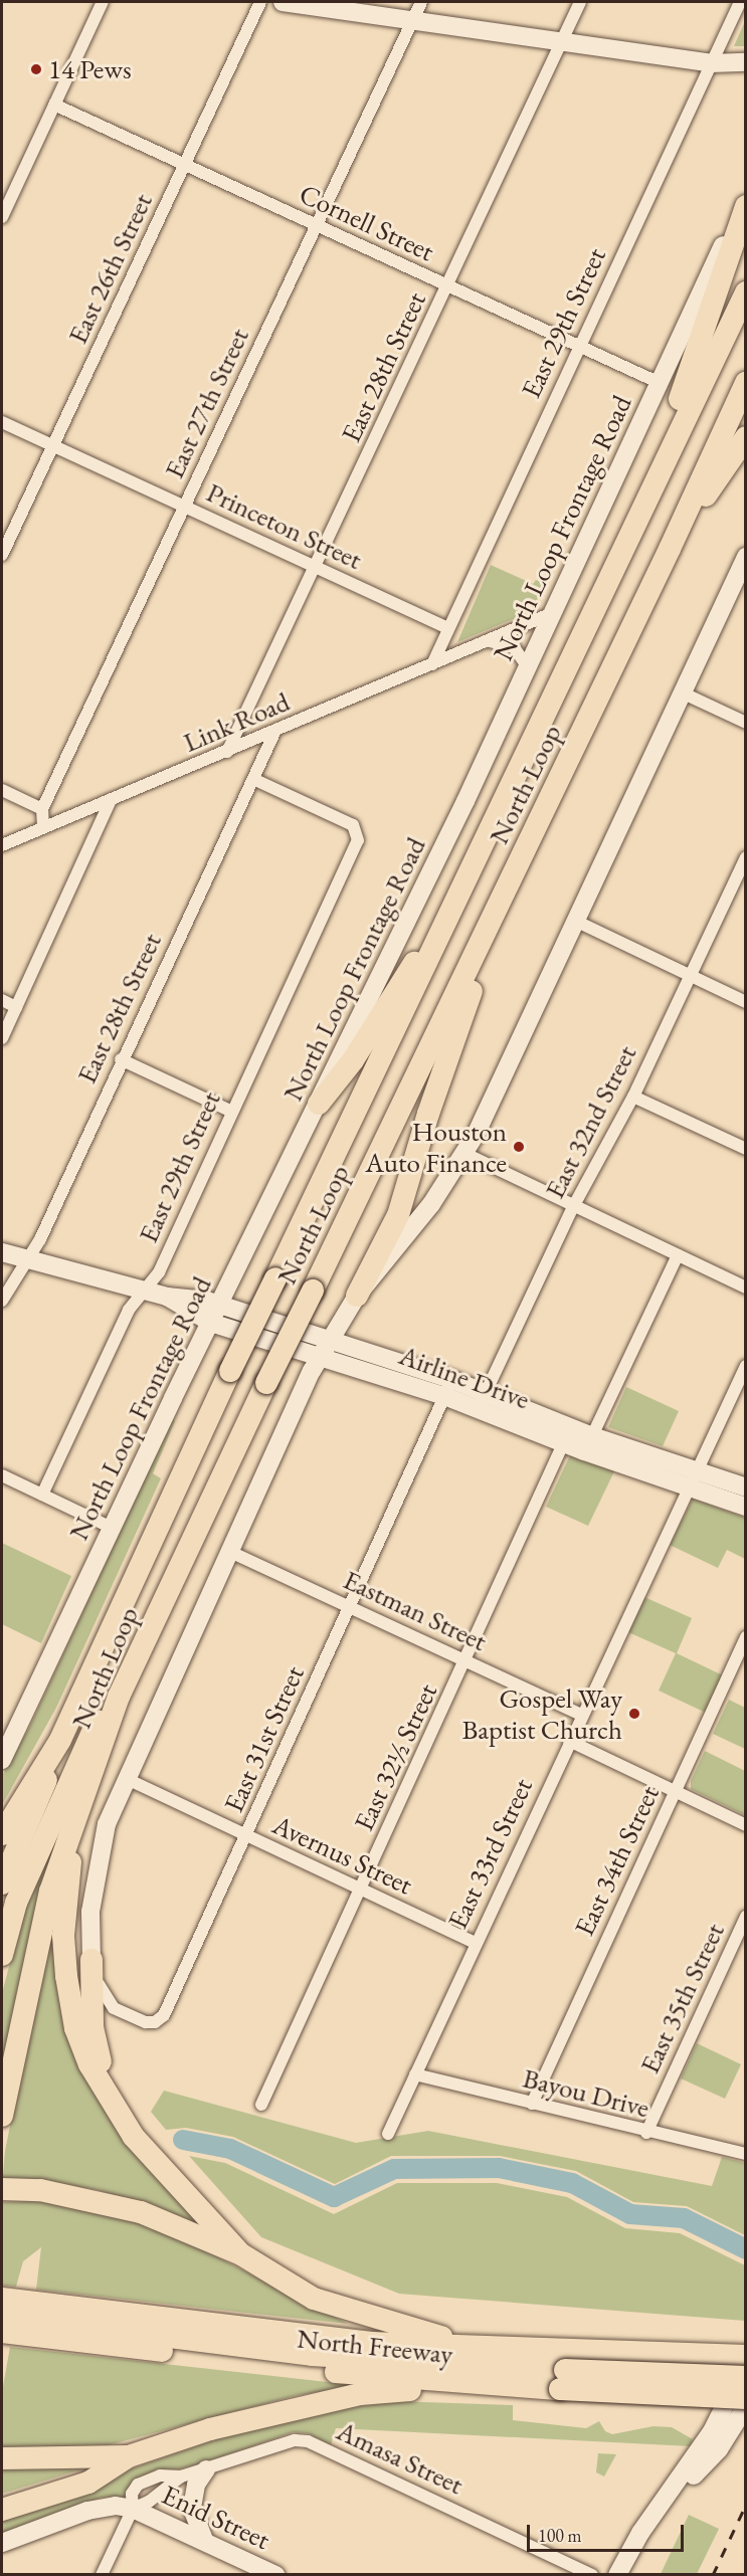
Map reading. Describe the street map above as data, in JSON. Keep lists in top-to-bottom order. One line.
{"streets":{"highway":["North Loop","North Freeway"],"main road":["North Loop Frontage Road","Airline Drive","Enid Street"],"street":["Cornell Street","East 26th Street","East 29th Street","East 28th Street","East 27th Street","Princeton Street","Link Road","East 32nd Street","Eastman Street","East 31st Street","East 32½ Street","East 33rd Street","Avernus Street","East 34th Street","East 35th Street","Bayou Drive","Amasa Street"]},"crossings":[["Cornell Street","East 26th Street"],["Cornell Street","East 29th Street"],["Cornell Street","East 28th Street"],["Cornell Street","East 27th Street"],["Cornell Street","North Loop Frontage Road"],["East 26th Street","Princeton Street"],["East 29th Street","East 28th Street"],["East 29th Street","Princeton Street"],["East 29th Street","Link Road"],["East 29th Street","Airline Drive"],["East 28th Street","Princeton Street"],["East 28th Street","Link Road"],["East 28th Street","Airline Drive"],["East 27th Street","Princeton Street"],["East 27th Street","Link Road"],["North Loop Frontage Road","Link Road"],["North Loop Frontage Road","Airline Drive"],["East 32nd Street","Airline Drive"],["Airline Drive","East 31st Street"],["Airline Drive","East 32½ Street"],["Airline Drive","East 33rd Street"],["Eastman Street","East 31st Street"],["Eastman Street","East 32½ Street"],["Eastman Street","East 33rd Street"],["East 31st Street","Avernus Street"],["East 32½ Street","Avernus Street"],["East 33rd Street","Avernus Street"],["East 33rd Street","Bayou Drive"],["East 34th Street","Bayou Drive"],["East 35th Street","Bayou Drive"],["Amasa Street","Enid Street"]],"places":["14 Pews","Houston Auto Finance","Gospel Way Baptist Church"],"scale_bar":"100 m"}
